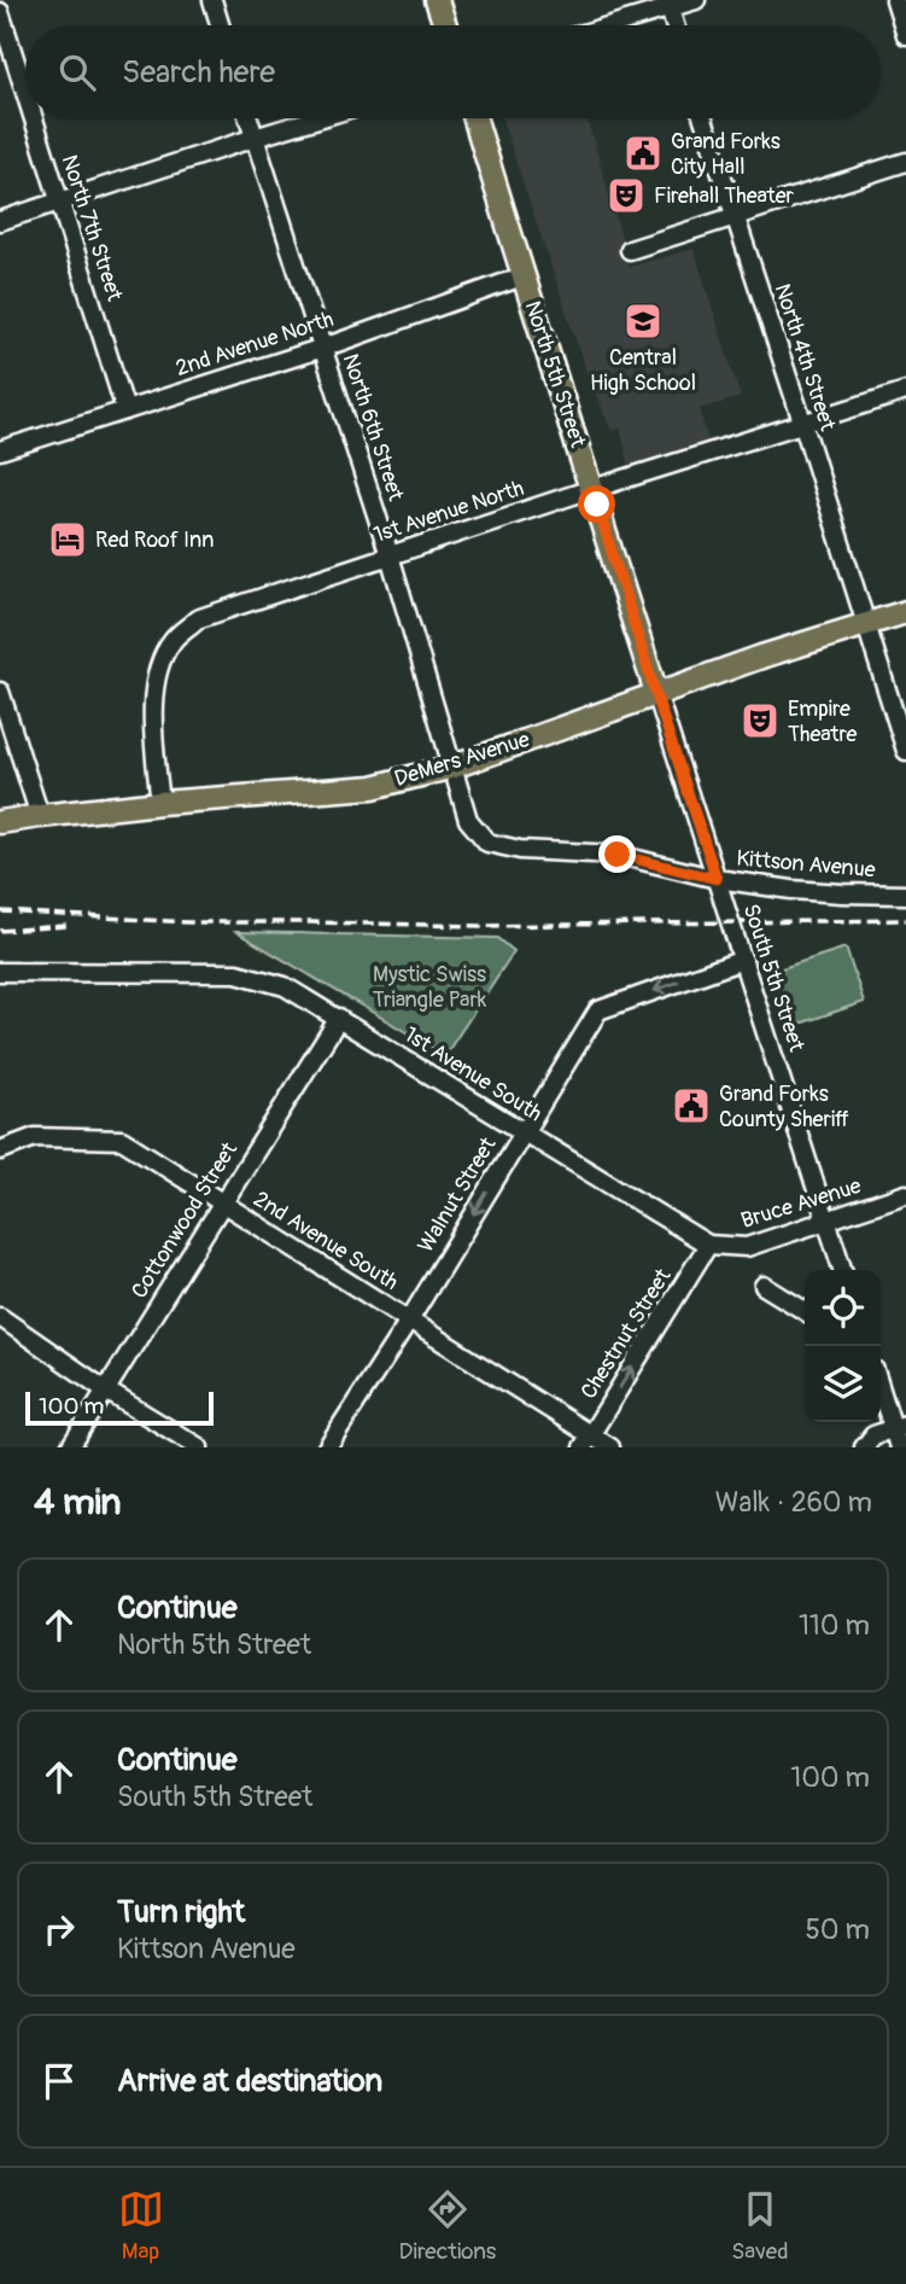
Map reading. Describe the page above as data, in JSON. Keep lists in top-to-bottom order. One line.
{"streets":{"main road":["North 5th Street","DeMers Avenue"],"street":["North 7th Street","2nd Avenue North","North 4th Street","North 6th Street","1st Avenue North","Kittson Avenue","South 5th Street","1st Avenue South","Walnut Street","Bruce Avenue","Cottonwood Street","2nd Avenue South","Chestnut Street"]},"crossings":[["North 7th Street","2nd Avenue North"],["2nd Avenue North","North 5th Street"],["2nd Avenue North","North 6th Street"],["North 4th Street","1st Avenue North"],["North 4th Street","DeMers Avenue"],["North 5th Street","1st Avenue North"],["North 5th Street","DeMers Avenue"],["North 5th Street","South 5th Street"],["North 6th Street","1st Avenue North"],["North 6th Street","DeMers Avenue"],["North 6th Street","Kittson Avenue"],["1st Avenue North","DeMers Avenue"],["DeMers Avenue","Kittson Avenue"],["DeMers Avenue","South 5th Street"],["Kittson Avenue","South 5th Street"],["South 5th Street","Walnut Street"],["South 5th Street","Bruce Avenue"],["1st Avenue South","Walnut Street"],["1st Avenue South","Bruce Avenue"],["1st Avenue South","Cottonwood Street"],["1st Avenue South","Chestnut Street"],["Walnut Street","2nd Avenue South"],["Bruce Avenue","Chestnut Street"],["Cottonwood Street","2nd Avenue South"],["2nd Avenue South","Chestnut Street"]],"one_way":["Walnut Street","Chestnut Street"],"parks":["Mystic Swiss Triangle Park"],"places":{"public building":["Grand Forks City Hall","Grand Forks County Sheriff"],"theatre":["Firehall Theater","Empire Theatre"],"school or university":["Central High School"],"hotel":["Red Roof Inn"]},"scale_bar":"100 m","page":{"search":"Search here","scale":"100 m","heading":["4 min","Walk · 260 m"],"list":[["Continue","North 5th Street","110 m"],["Continue","South 5th Street","100 m"],["Turn right","Kittson Avenue","50 m"],"Arrive at destination"],"nav":["Map","Directions","Saved"]}}
